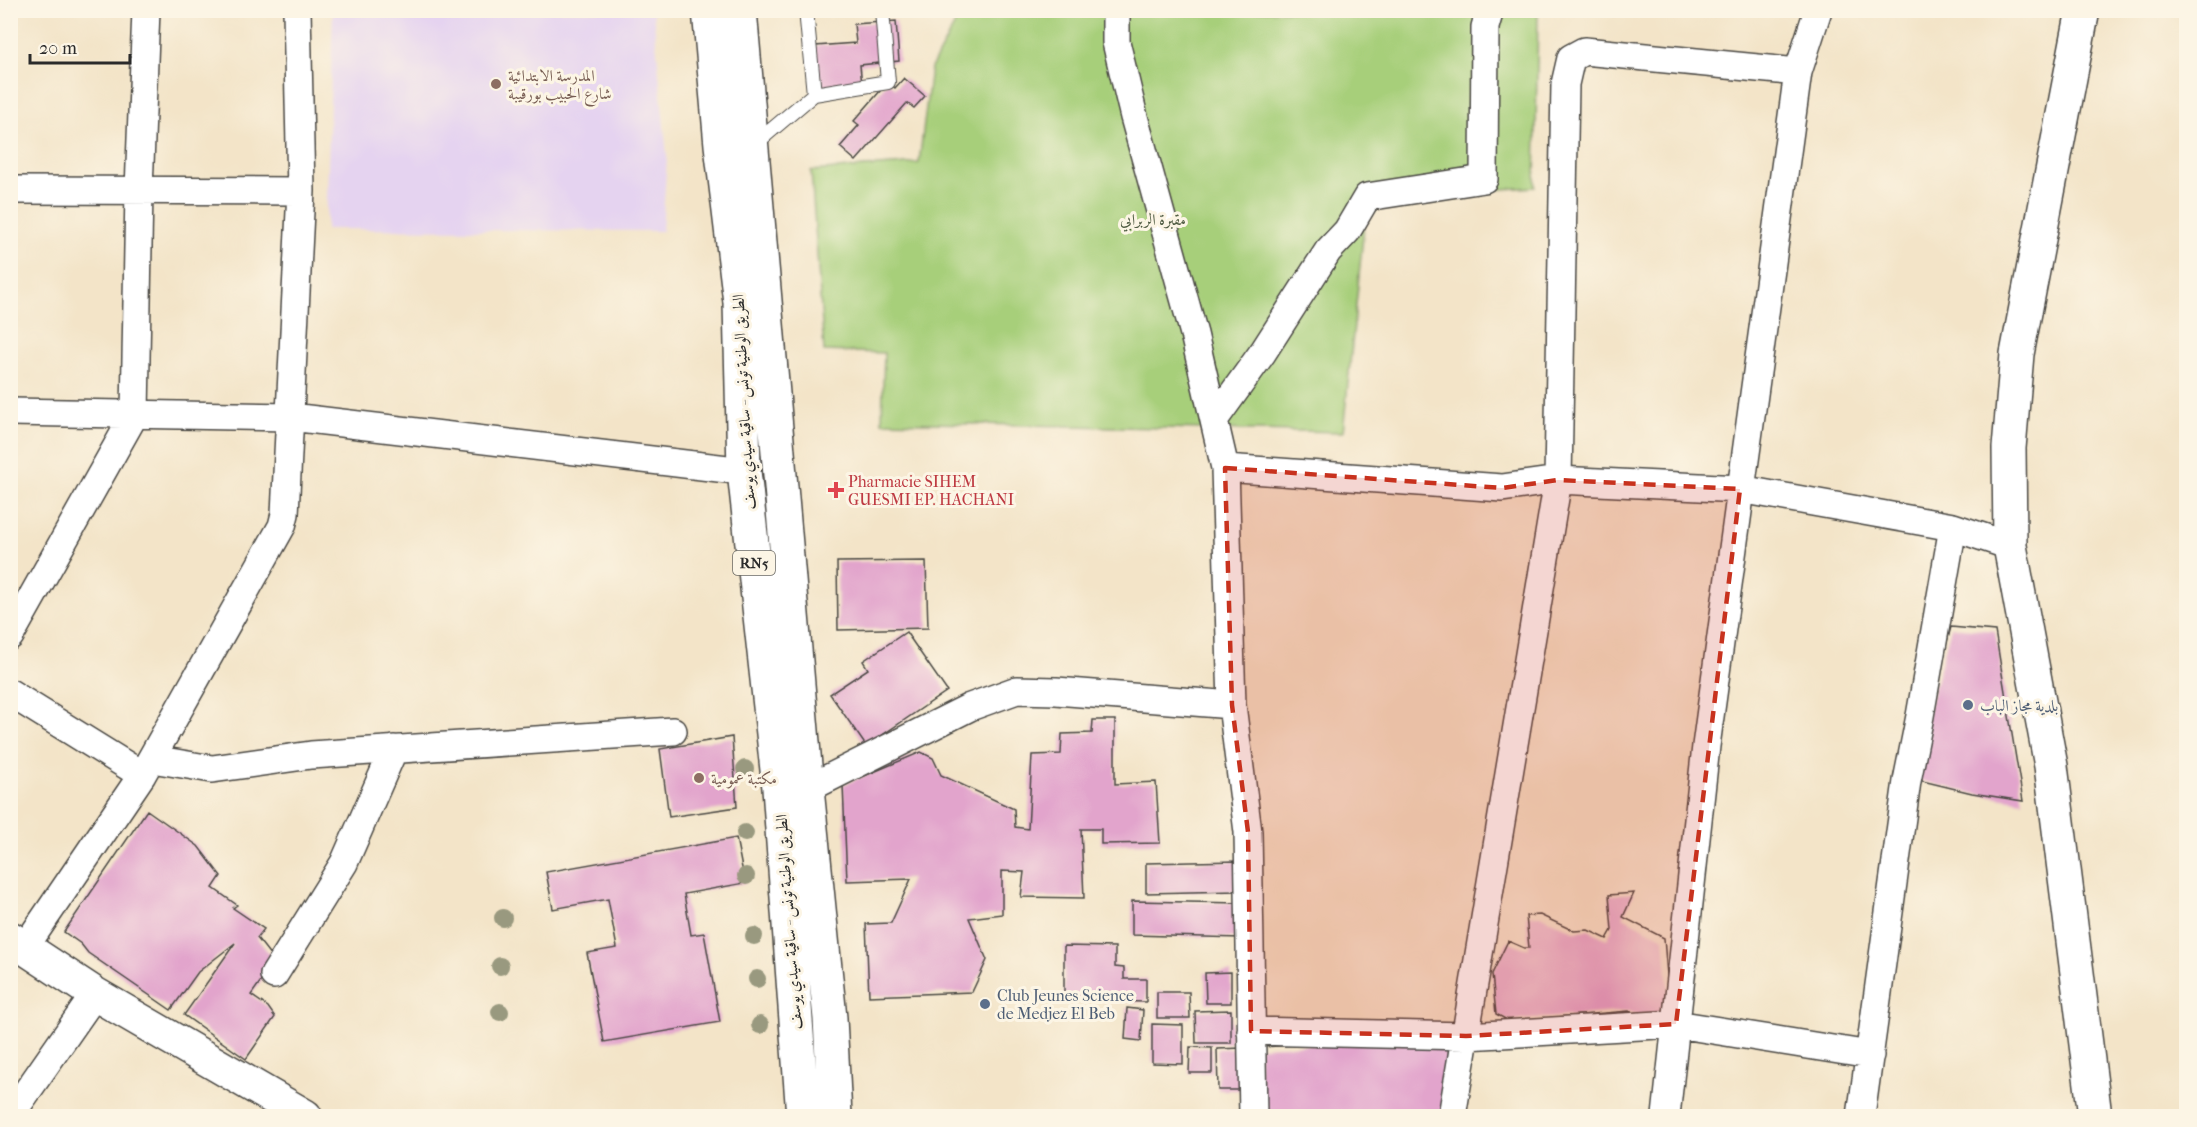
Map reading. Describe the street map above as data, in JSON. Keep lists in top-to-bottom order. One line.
{"streets":{"main road":["الطريق الوطنية تونس - ساقية سيدي يوسف","RN5"]},"parks":["مقبرة الربرابي"],"places":{"other":["المدرسة الابتدائية شارع الحبيب بورقيبة","بلدية مجاز الباب","مكتبة عمومية","Club Jeunes Science de Medjez El Beb"],"health":["Pharmacie SIHEM GUESMI EP. HACHANI"]},"scale_bar":"20 m"}
